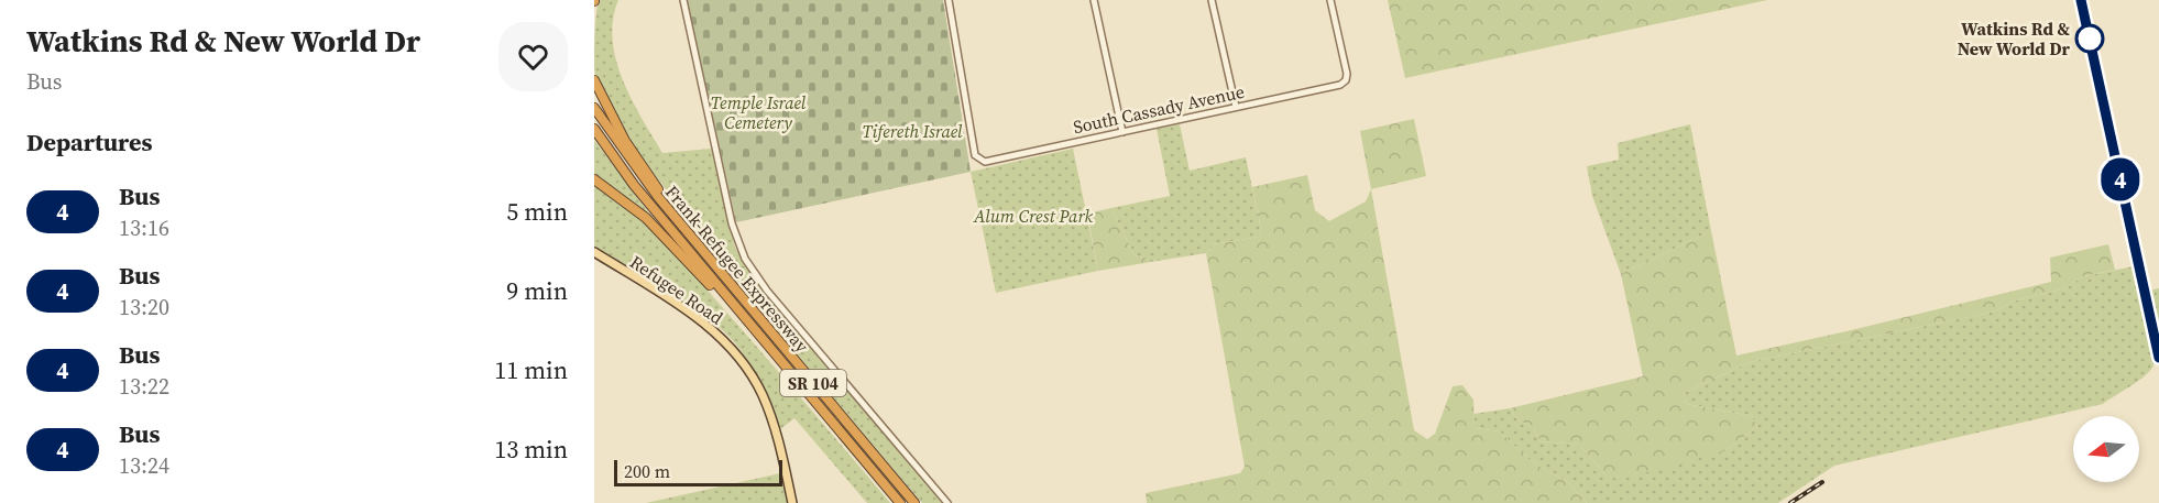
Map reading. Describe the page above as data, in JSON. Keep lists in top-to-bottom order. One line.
{"streets":{"highway":["Frank-Refugee Expressway","SR 104"],"main road":["Refugee Road"],"street":["South Cassady Avenue"]},"parks":["Temple Israel Cemetery","Tifereth Israel","Alum Crest Park"],"places":["Watkins Rd & New World Dr"],"lines":["bus line 4"],"scale_bar":"200 m","north":"left","page":{"heading":[["Watkins Rd & New World Dr","Bus"],"Departures"],"on_map":"4","list":[{"mark":"4","name":"Bus","note":"13:16","value":"5 min"},{"mark":"4","name":"Bus","note":"13:20","value":"9 min"},{"mark":"4","name":"Bus","note":"13:22","value":"11 min"},{"mark":"4","name":"Bus","note":"13:24","value":"13 min"}],"scale":"200 m"}}
